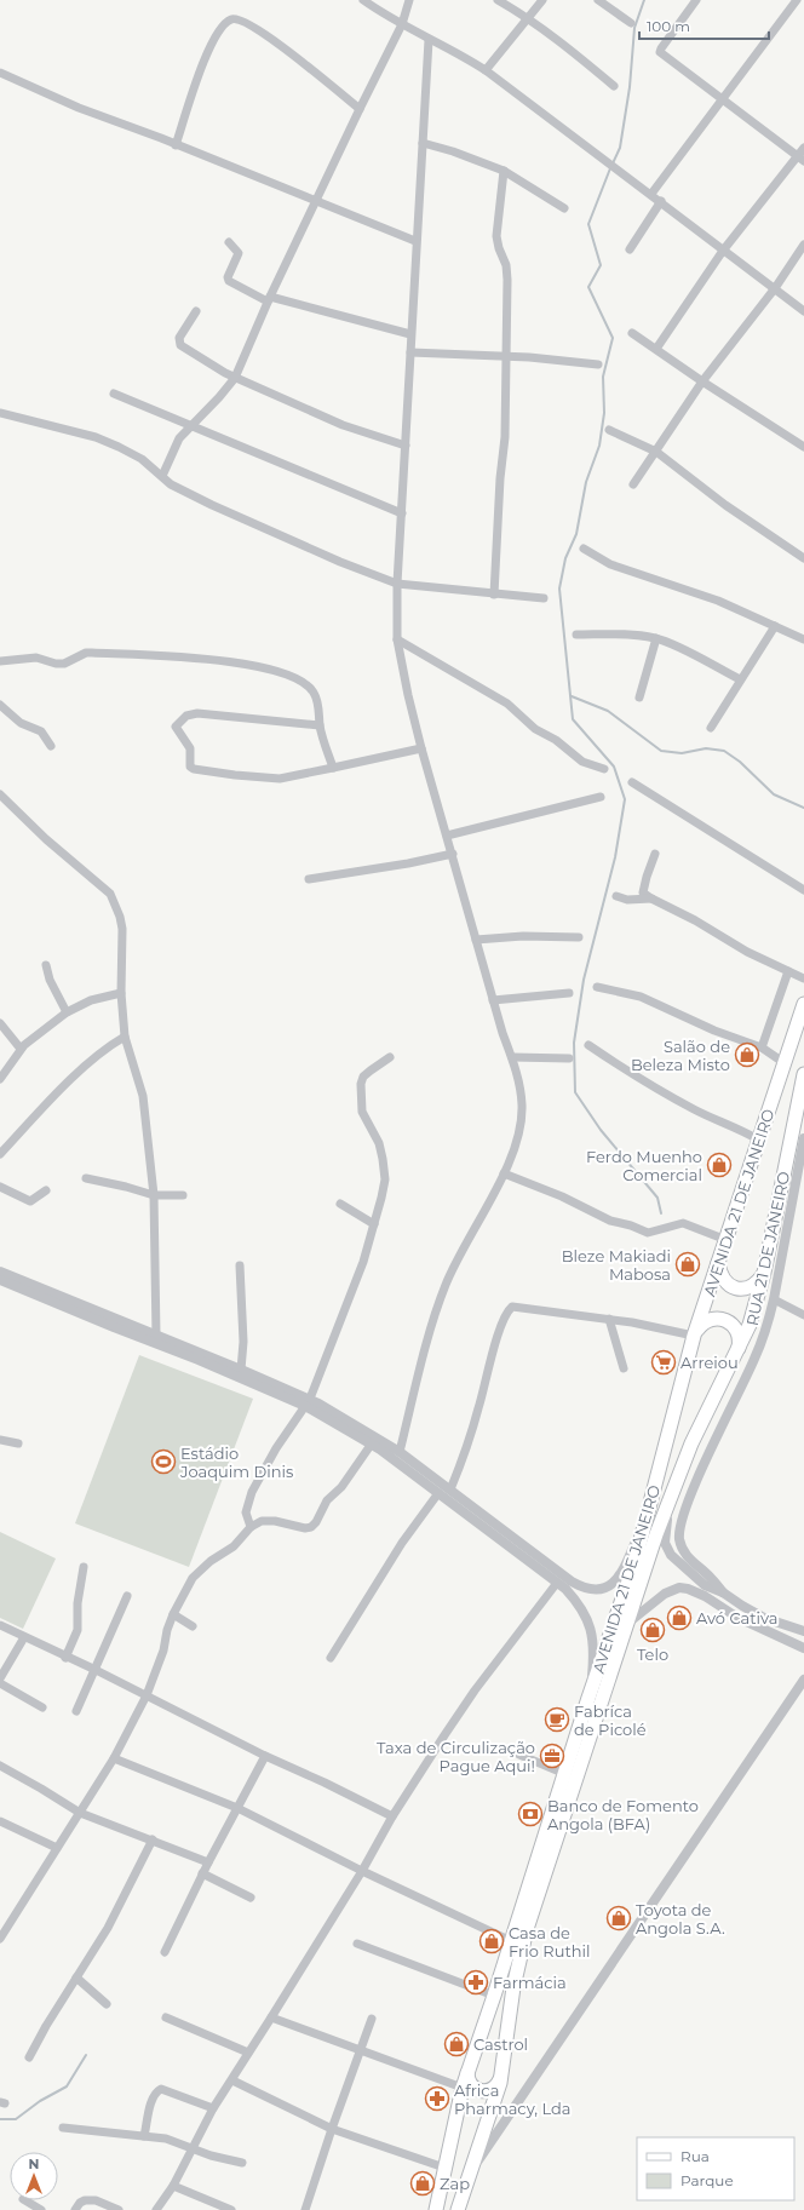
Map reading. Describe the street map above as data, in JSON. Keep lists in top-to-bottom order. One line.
{"streets":{"main road":["AVENIDA 21 DE JANEIRO"],"street":["RUA 21 DE JANEIRO"]},"places":{"shop":["Salão de Beleza Misto","Ferdo Muenho Comercial","Bleze Makiadi Mabosa","Avó Cativa","Telo","Toyota de Angola S.A.","Casa de Frio Ruthil","Castrol","Zap"],"supermarket":["Arreiou"],"sports":["Estádio Joaquim Dinis"],"cafe":["Fabríca de Picolé"],"office":["Taxa de Circulização Pague Aqui!"],"bank":["Banco de Fomento Angola (BFA)"],"pharmacy":["Farmácia","Africa Pharmacy, Lda"]},"legend":["Rua","Parque"],"scale_bar":"100 m","north":"top"}
